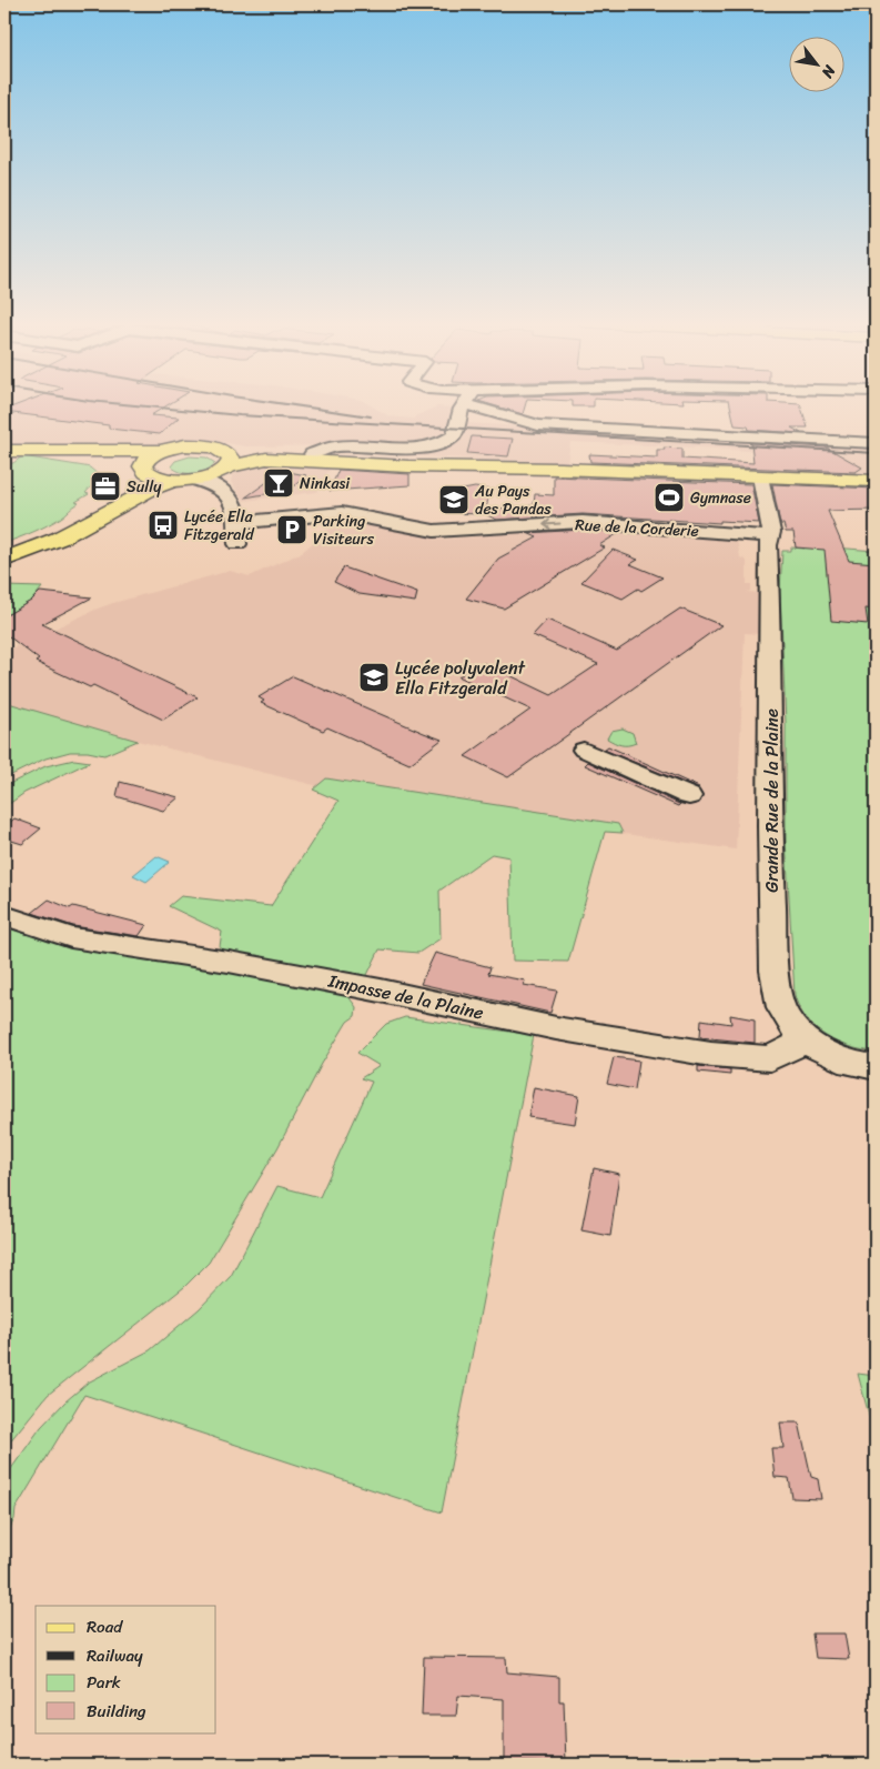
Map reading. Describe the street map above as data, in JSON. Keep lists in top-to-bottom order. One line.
{"streets":{"street":["Rue de la Corderie","Grande Rue de la Plaine","Impasse de la Plaine"]},"crossings":[["Rue de la Corderie","Grande Rue de la Plaine"],["Grande Rue de la Plaine","Impasse de la Plaine"]],"places":{"bar":["Ninkasi"],"office":["Sully"],"sports":["Gymnase"],"school or university":["Au Pays des Pandas","Lycée polyvalent Ella Fitzgerald"],"bus stop":["Lycée Ella Fitzgerald"],"parking":["Parking Visiteurs"]},"legend":["Road","Railway","Park","Building"],"north":"bottom right"}
